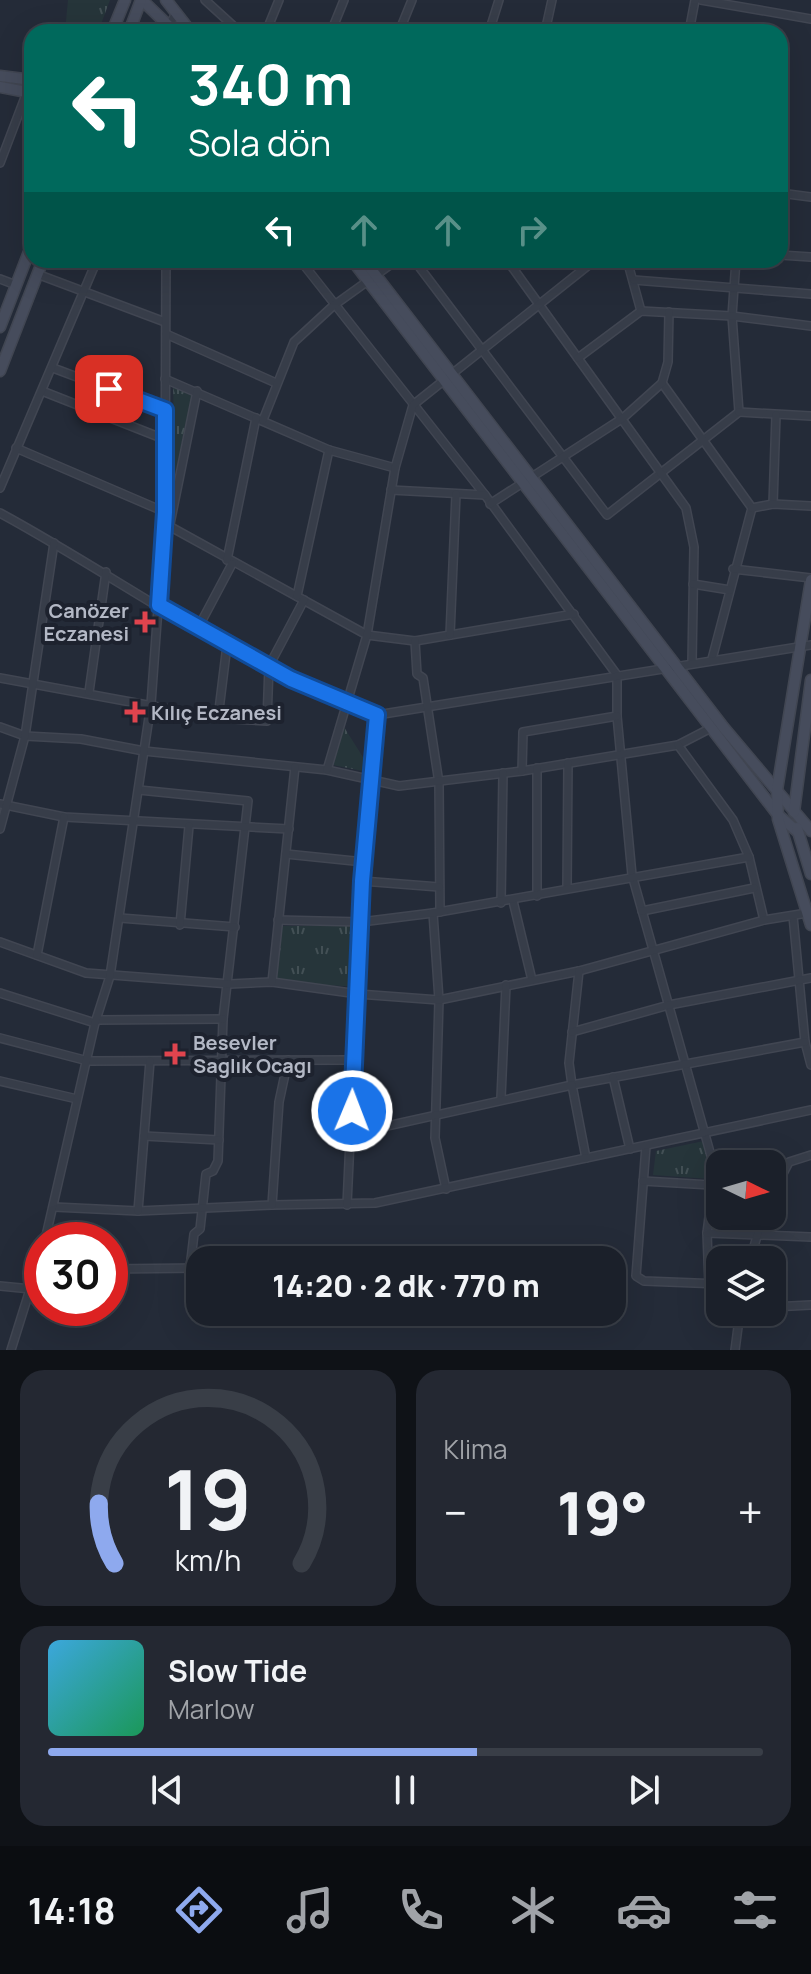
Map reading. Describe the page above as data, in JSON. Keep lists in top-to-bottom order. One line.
{"places":{"health":["Canözer Eczanesi","Kılıç Eczanesi","Besevler Saglık Ocagı"]},"north":"right","page":{"turn":["340 m","Sola dön"],"limit":"30","trip":"14:20 · 2 dk · 770 m","tile":"Klima","heat":["−","19°","+"],"song":["Slow Tide","Marlow"],"tabs":"14:18","gauge":["19","km/h"]}}
